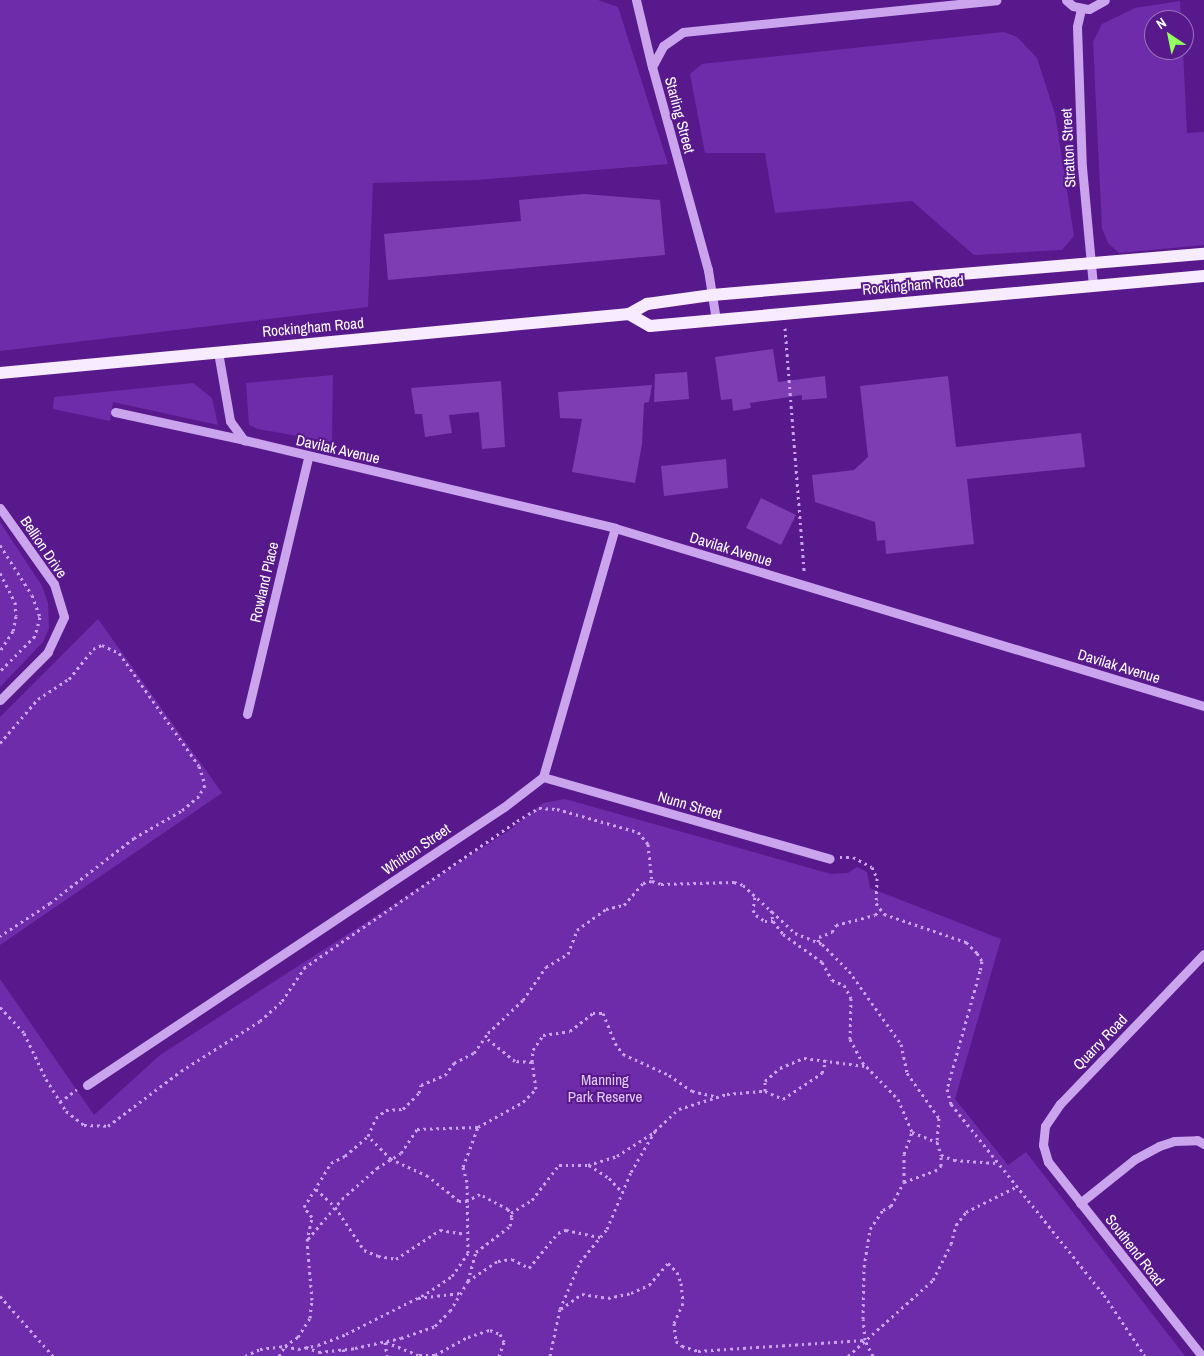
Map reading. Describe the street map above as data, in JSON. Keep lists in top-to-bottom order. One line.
{"streets":{"main road":["Rockingham Road"],"street":["Starling Street","Stratton Street","Davilak Avenue","Bellion Drive","Rowland Place","Nunn Street","Whitton Street","Quarry Road","Southend Road"]},"crossings":[["Starling Street","Rockingham Road"],["Stratton Street","Rockingham Road"],["Davilak Avenue","Rowland Place"],["Nunn Street","Whitton Street"],["Quarry Road","Southend Road"]],"parks":["Manning Park Reserve"],"north":"top left"}
